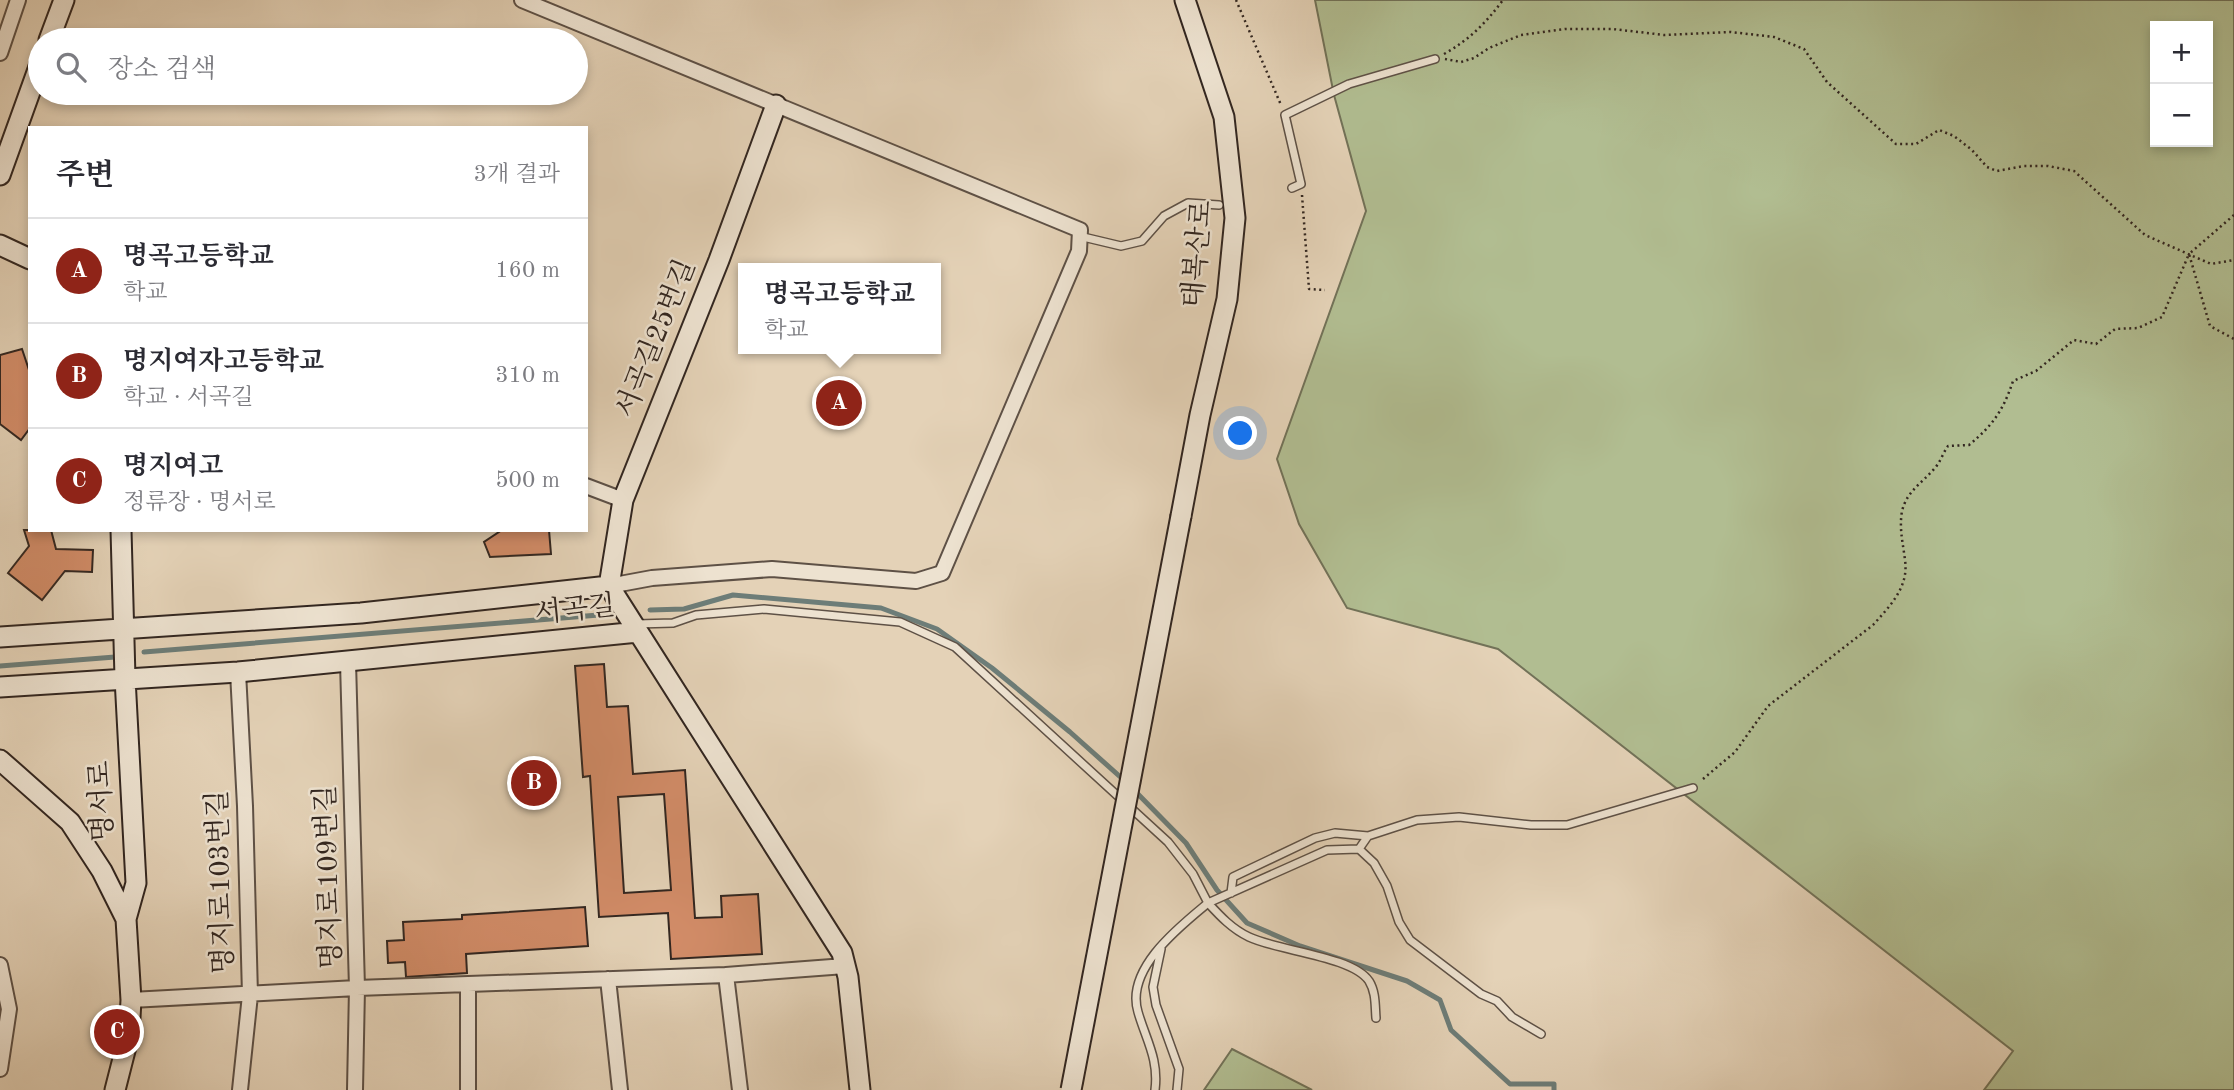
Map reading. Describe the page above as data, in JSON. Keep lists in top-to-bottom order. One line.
{"streets":{"street":["태복산로","서곡길25번길","서곡길","명서로","명지로109번길","명지로103번길"]},"crossings":[["서곡길","명서로"],["서곡길","명지로109번길"],["서곡길","명지로103번길"]],"page":{"map_buttons":["+","−"],"search":"장소 검색","heading":["주변","3개 결과"],"list":[{"mark":"A","name":"명곡고등학교","note":"학교","value":"160 m"},{"mark":"B","name":"명지여자고등학교","note":"학교 · 서곡길","value":"310 m"},{"mark":"C","name":"명지여고","note":"정류장 · 명서로","value":"500 m"}],"popup":["명곡고등학교","학교"],"pins":["A","B","C"]}}
